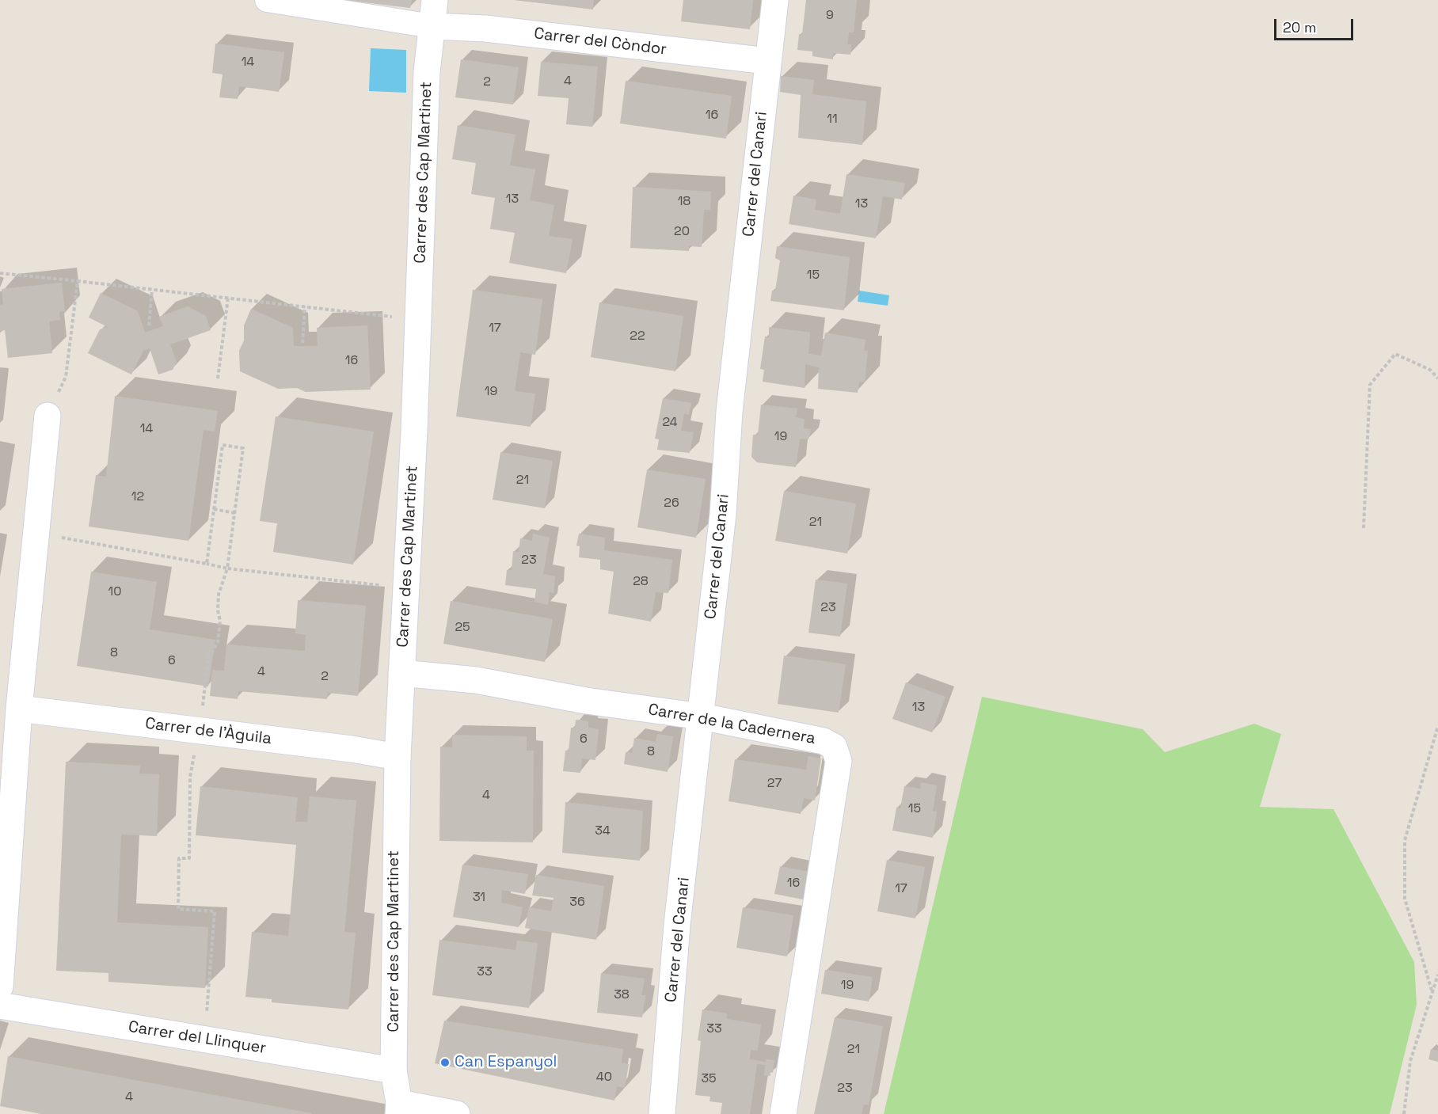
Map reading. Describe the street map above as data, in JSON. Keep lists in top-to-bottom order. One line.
{"streets":{"street":["Carrer del Còndor","Carrer des Cap Martinet","Carrer del Canari","Carrer de la Cadernera","Carrer de l'Àguila","Carrer del Llinquer"]},"crossings":[["Carrer del Còndor","Carrer des Cap Martinet"],["Carrer del Còndor","Carrer del Canari"],["Carrer des Cap Martinet","Carrer de la Cadernera"],["Carrer des Cap Martinet","Carrer de l'Àguila"],["Carrer des Cap Martinet","Carrer del Llinquer"],["Carrer del Canari","Carrer de la Cadernera"]],"places":["Can Espanyol"],"house_numbers":["9","14","4","2","16","11","13","18","13","20","15","17","22","16","19","24","14","19","21","12","26","21","23","28","10","23","25","8","6","4","2","13","6","8","27","4","15","34","16","17","31","36","33","19","38","33","21","40","35","23","4"],"scale_bar":"20 m"}
